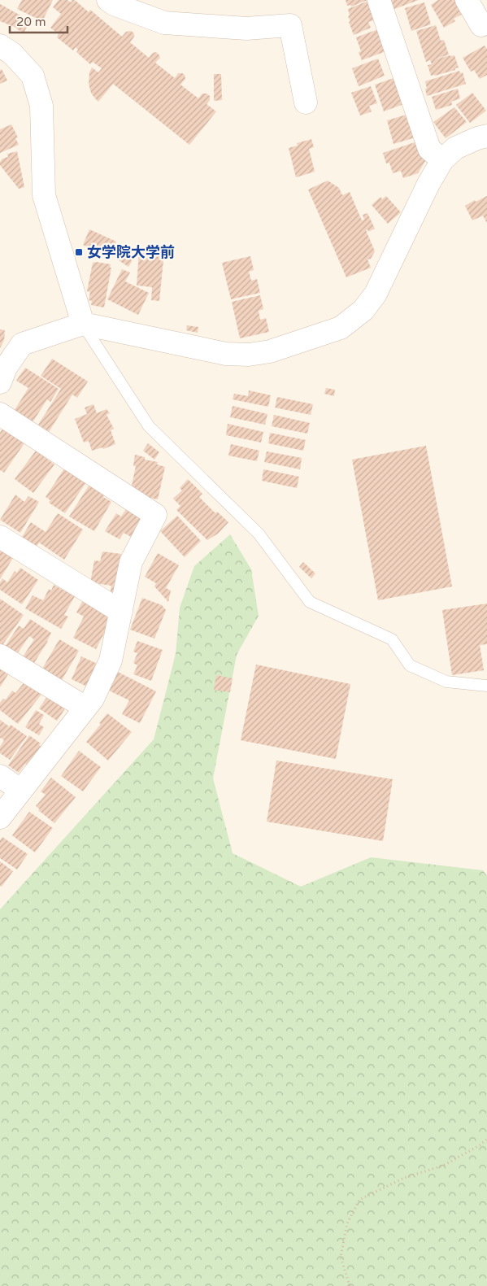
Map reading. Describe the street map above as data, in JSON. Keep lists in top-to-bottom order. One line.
{"places":{"transit":["女学院大学前"]},"scale_bar":"20 m"}
